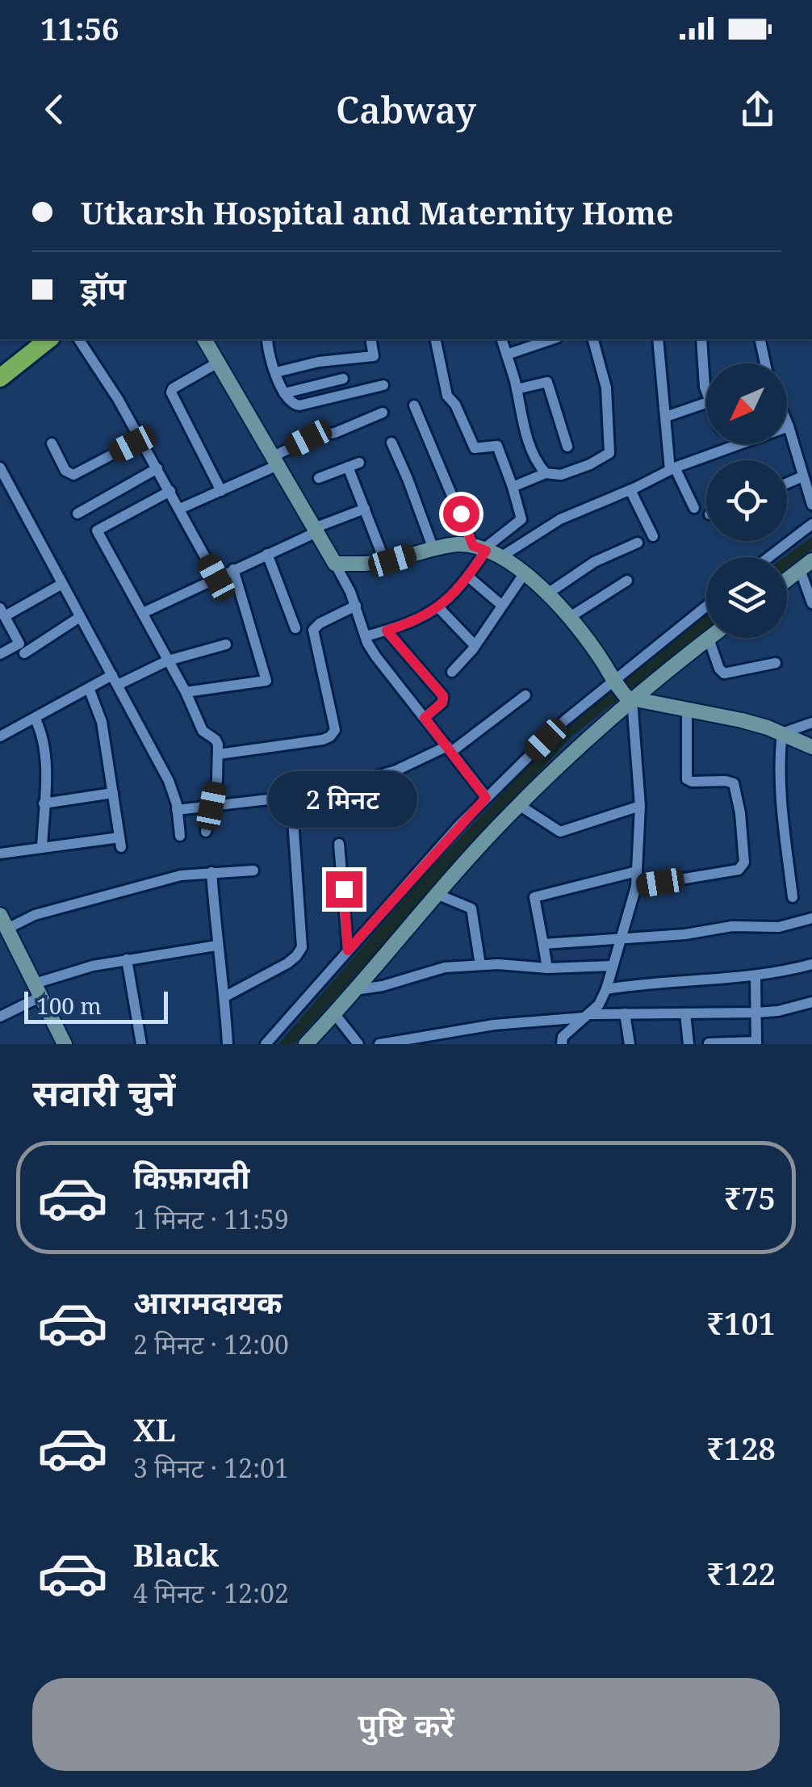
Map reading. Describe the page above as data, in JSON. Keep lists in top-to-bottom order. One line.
{"scale_bar":"100 m","north":"bottom left","page":{"status":"11:56","header":"Cabway","banner":["Utkarsh Hospital and Maternity Home","ड्रॉप"],"bubble":"2 मिनट","scale":"100 m","heading":"सवारी चुनें","list":[{"name":"किफ़ायती","note":"1 मिनट · 11:59","value":"₹75"},{"name":"आरामदायक","note":"2 मिनट · 12:00","value":"₹101"},{"name":"XL","note":"3 मिनट · 12:01","value":"₹128"},{"name":"Black","note":"4 मिनट · 12:02","value":"₹122"}],"buttons":"पुष्टि करें"}}
